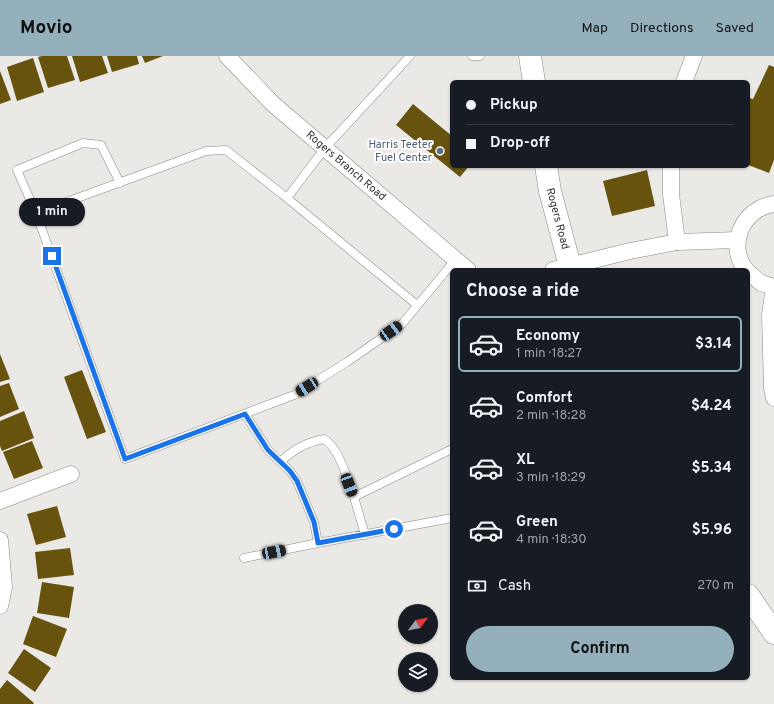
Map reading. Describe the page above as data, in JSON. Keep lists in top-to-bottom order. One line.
{"streets":{"main road":["Rogers Road"],"street":["Rogers Branch Road"]},"places":["Harris Teeter Fuel Center"],"north":"top right","page":{"header":"Movio","nav":["Map","Directions","Saved"],"banner":["Pickup","Drop-off"],"bubble":"1 min","heading":"Choose a ride","list":[{"name":"Economy","note":"1 min · 18:27","value":"$3.14"},{"name":"Comfort","note":"2 min · 18:28","value":"$4.24"},{"name":"XL","note":"3 min · 18:29","value":"$5.34"},{"name":"Green","note":"4 min · 18:30","value":"$5.96"}],"pay":["Cash","270 m"],"buttons":"Confirm"}}
